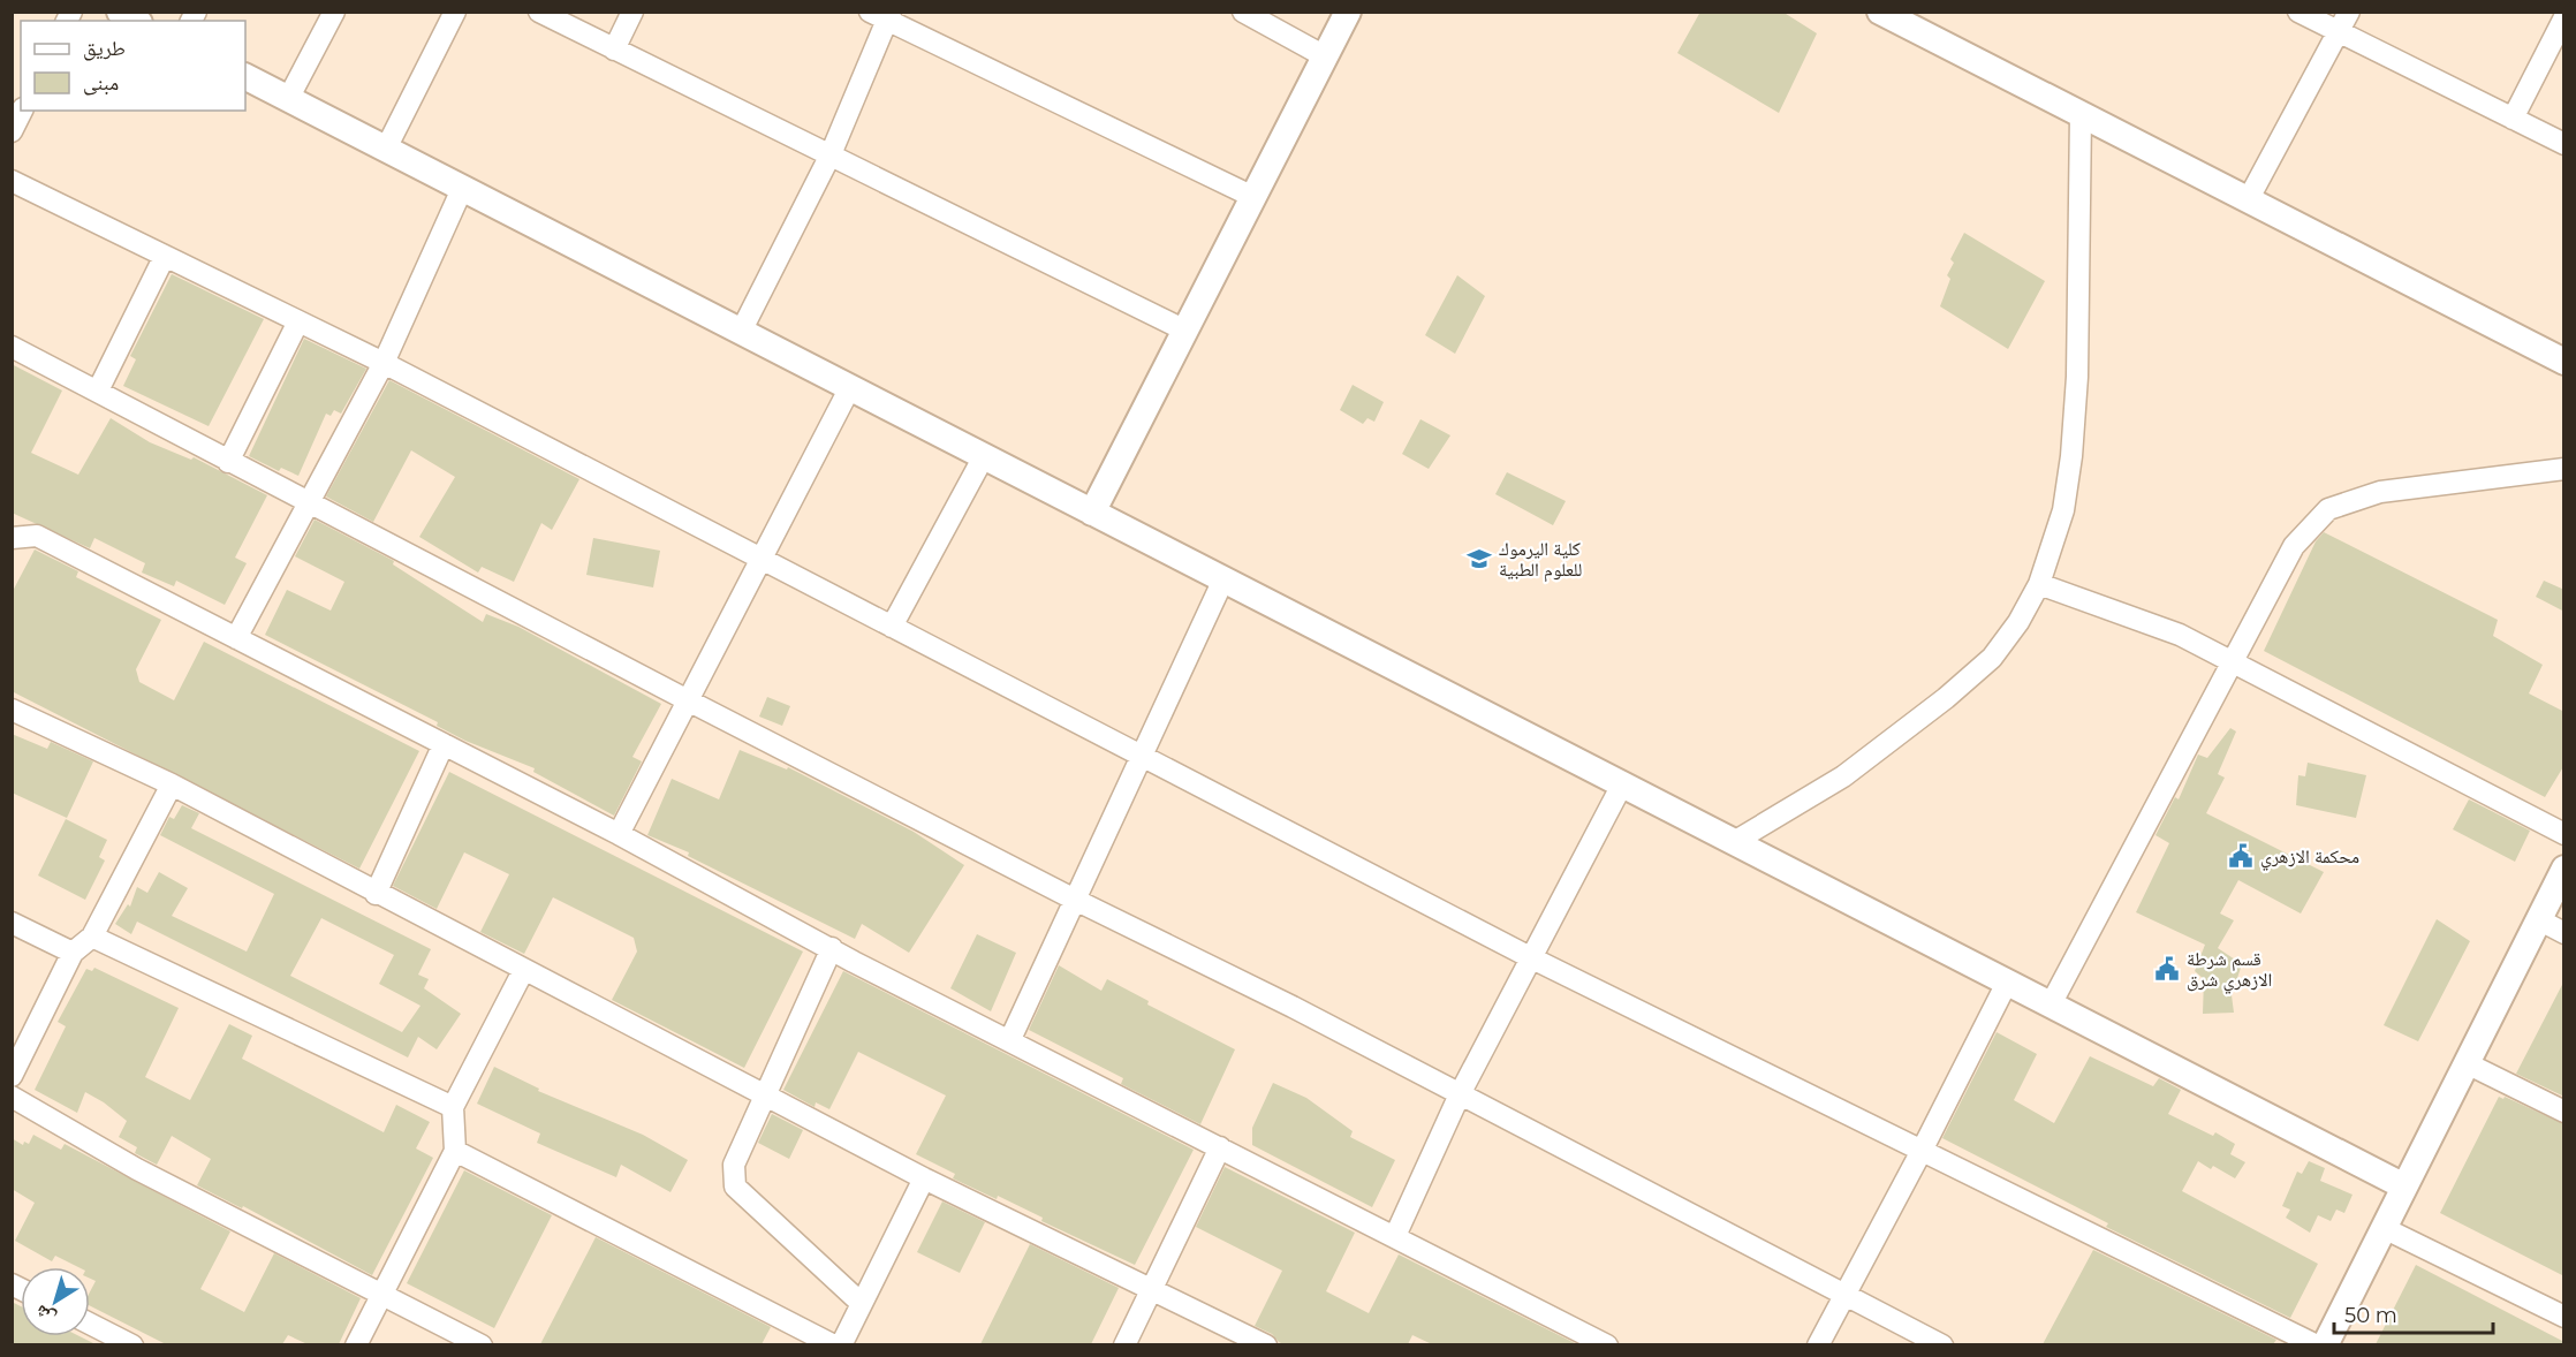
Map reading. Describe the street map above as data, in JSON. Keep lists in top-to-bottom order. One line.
{"places":{"school or university":["كلية اليرموك للعلوم الطبية"],"public building":["محكمة الازهري","قسم شرطة الازهري شرق"]},"legend":["طريق","مبنى"],"scale_bar":"50 m","north":"bottom left"}
